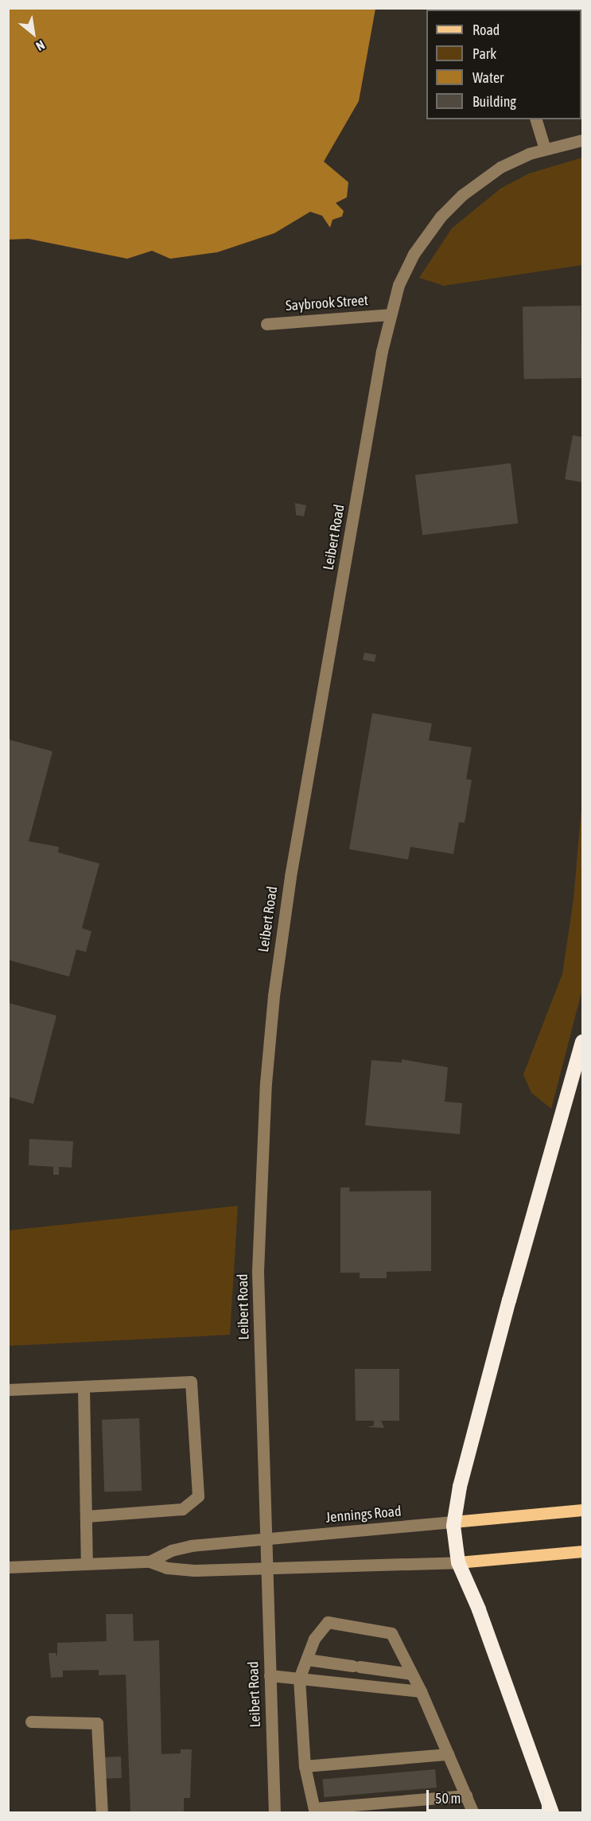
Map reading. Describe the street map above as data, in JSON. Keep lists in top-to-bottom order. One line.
{"streets":{"main road":["Jennings Road"],"street":["Saybrook Street","Leibert Road"]},"crossings":[["Saybrook Street","Leibert Road"],["Leibert Road","Jennings Road"]],"legend":["Road","Park","Water","Building"],"scale_bar":"50 m","north":"bottom right"}
